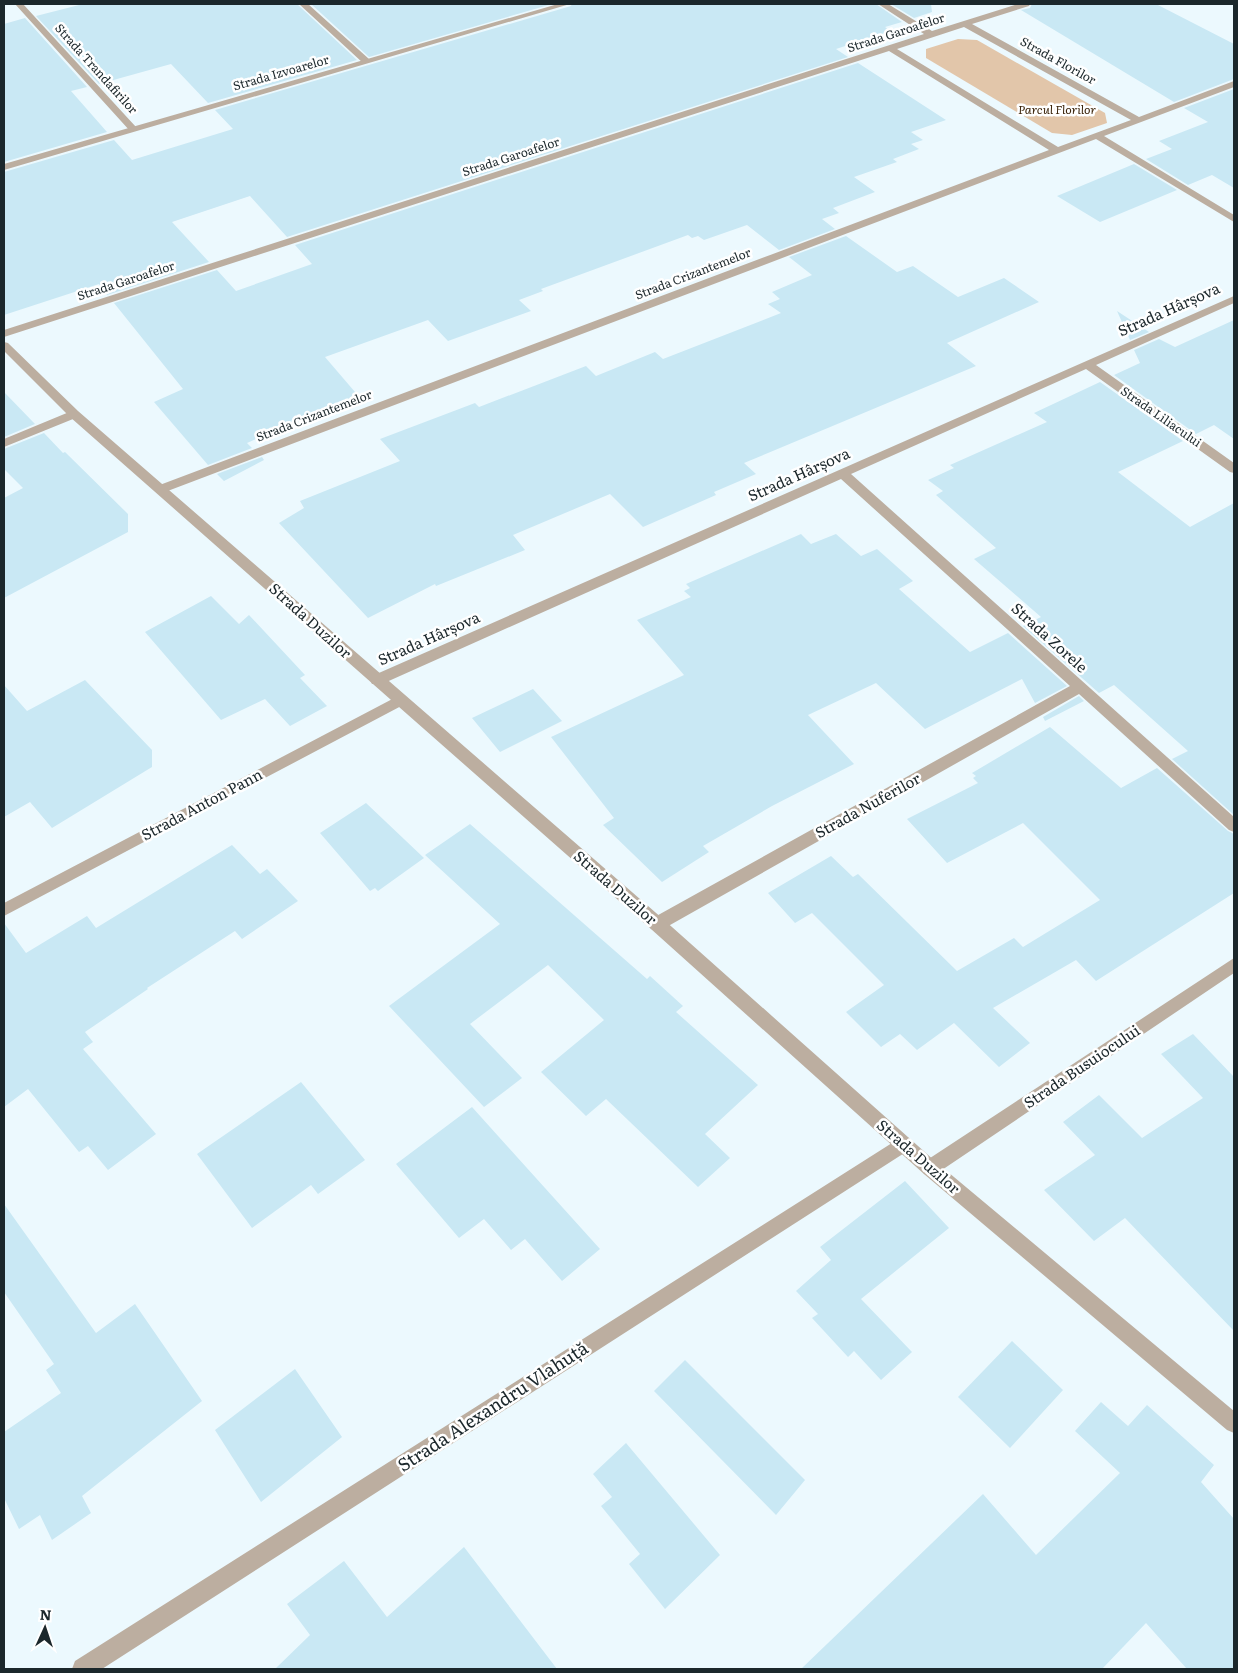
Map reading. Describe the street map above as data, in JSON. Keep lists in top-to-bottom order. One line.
{"streets":{"street":["Strada Garoafelor","Strada Florilor","Strada Trandafirilor","Strada Izvoarelor","Strada Crizantemelor","Strada Hârșova","Strada Liliacului","Strada Duzilor","Strada Zorele","Strada Anton Pann","Strada Nuferilor","Strada Busuiocului","Strada Alexandru Vlahuță"]},"crossings":[["Strada Garoafelor","Strada Florilor"],["Strada Florilor","Strada Crizantemelor"],["Strada Trandafirilor","Strada Izvoarelor"],["Strada Crizantemelor","Strada Duzilor"],["Strada Hârșova","Strada Liliacului"],["Strada Hârșova","Strada Duzilor"],["Strada Hârșova","Strada Zorele"],["Strada Duzilor","Strada Anton Pann"],["Strada Duzilor","Strada Nuferilor"],["Strada Duzilor","Strada Busuiocului"],["Strada Duzilor","Strada Alexandru Vlahuță"],["Strada Zorele","Strada Nuferilor"]],"parks":["Parcul Florilor"],"north":"top"}
